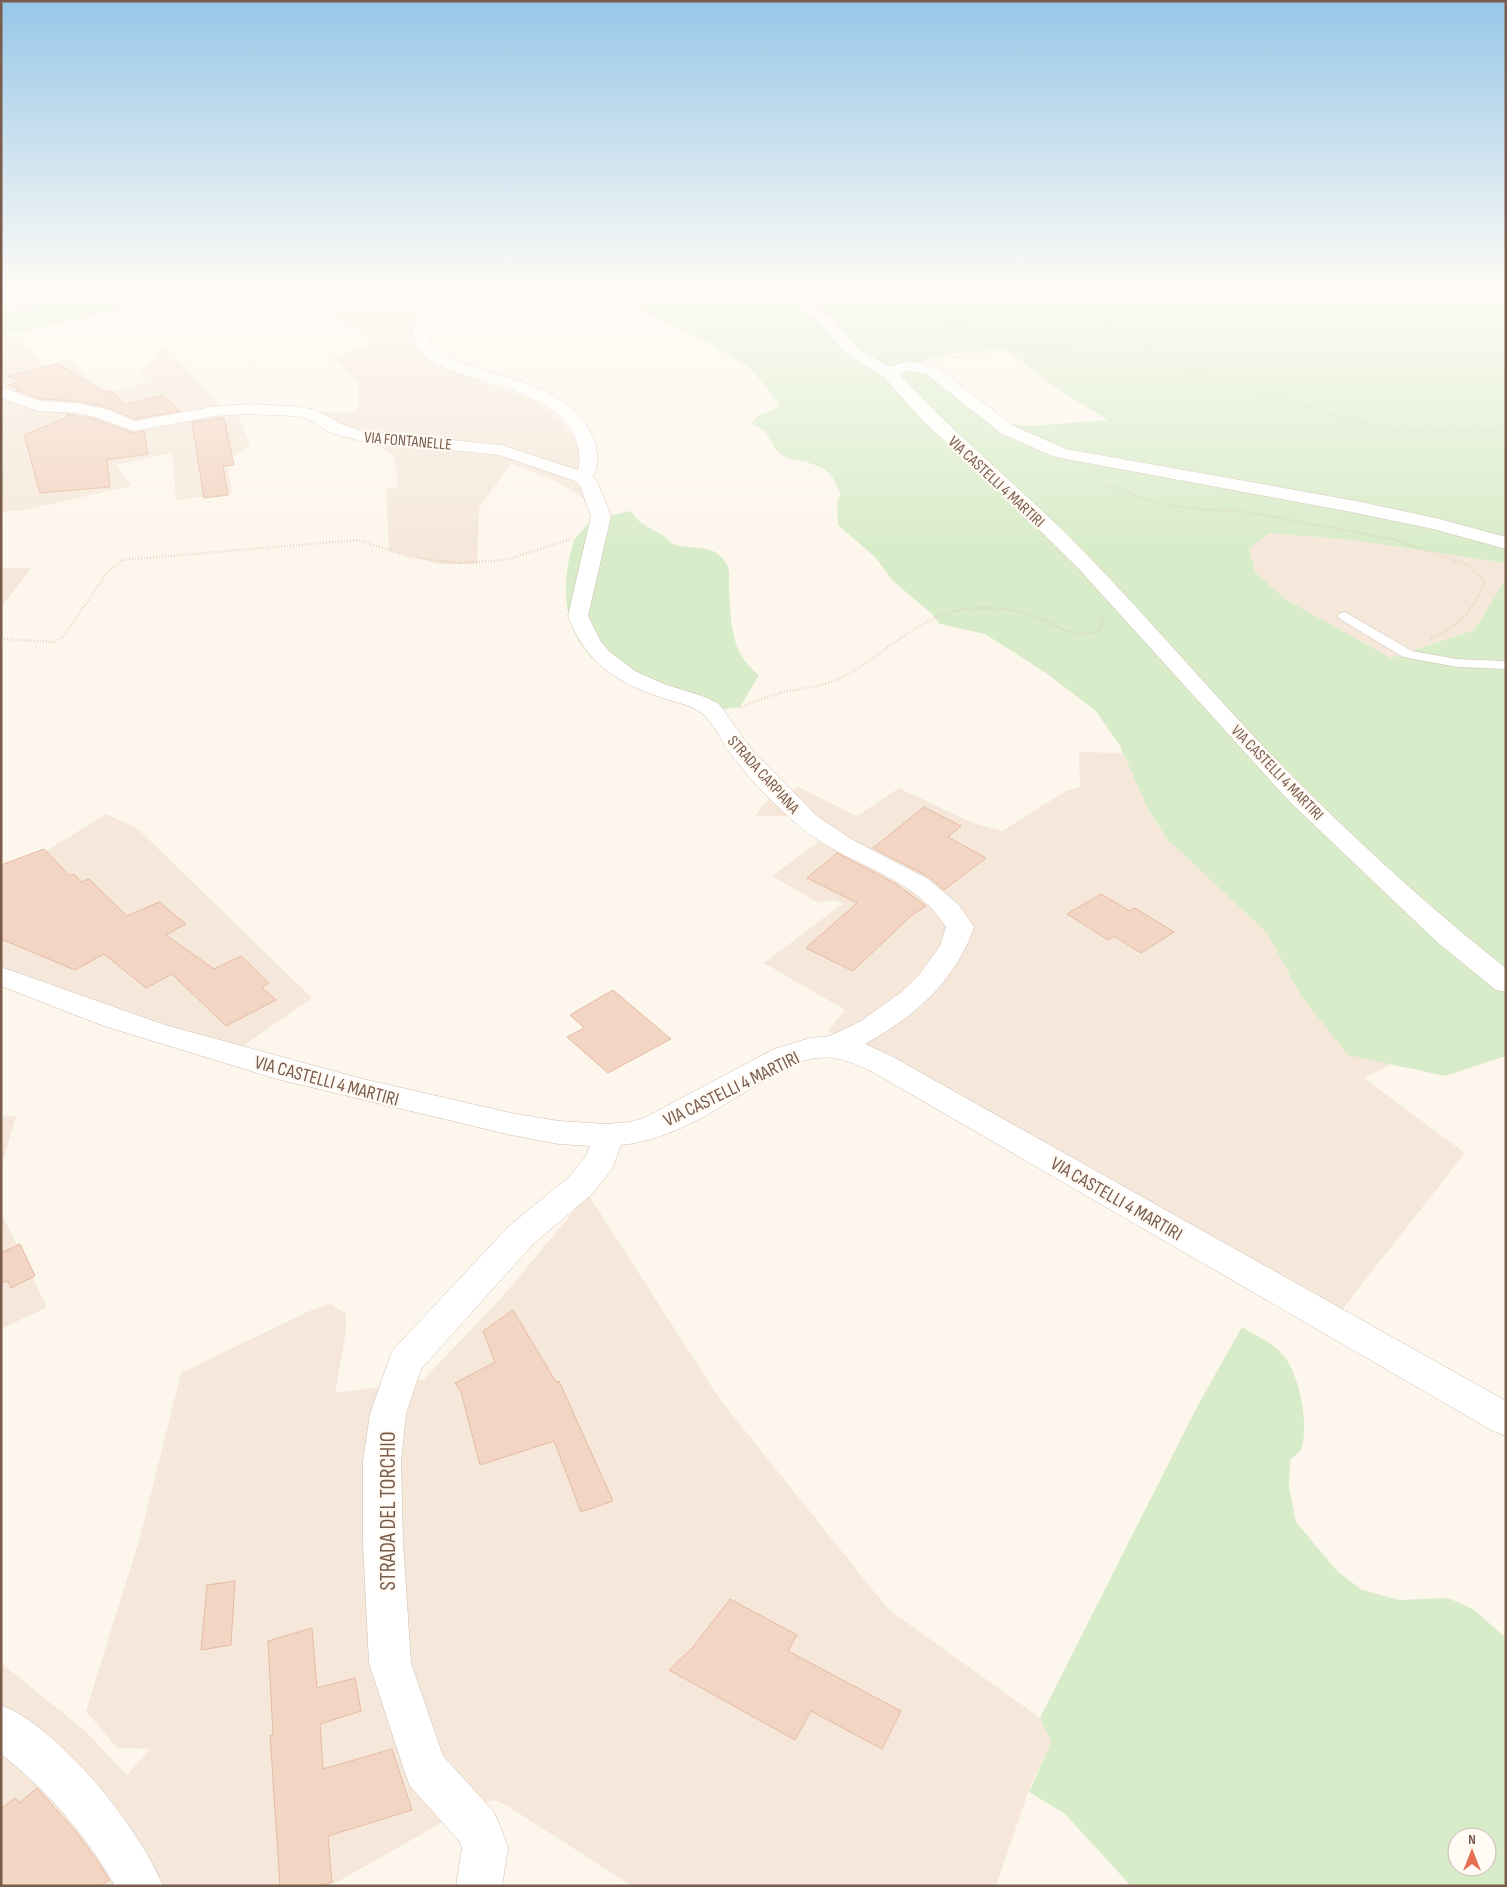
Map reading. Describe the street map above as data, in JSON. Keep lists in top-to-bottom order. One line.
{"streets":{"street":["VIA FONTANELLE","VIA CASTELLI 4 MARTIRI","STRADA CARPIANA","STRADA DEL TORCHIO"]},"crossings":[["VIA FONTANELLE","STRADA CARPIANA"],["VIA CASTELLI 4 MARTIRI","STRADA CARPIANA"],["VIA CASTELLI 4 MARTIRI","STRADA DEL TORCHIO"]],"north":"top"}
